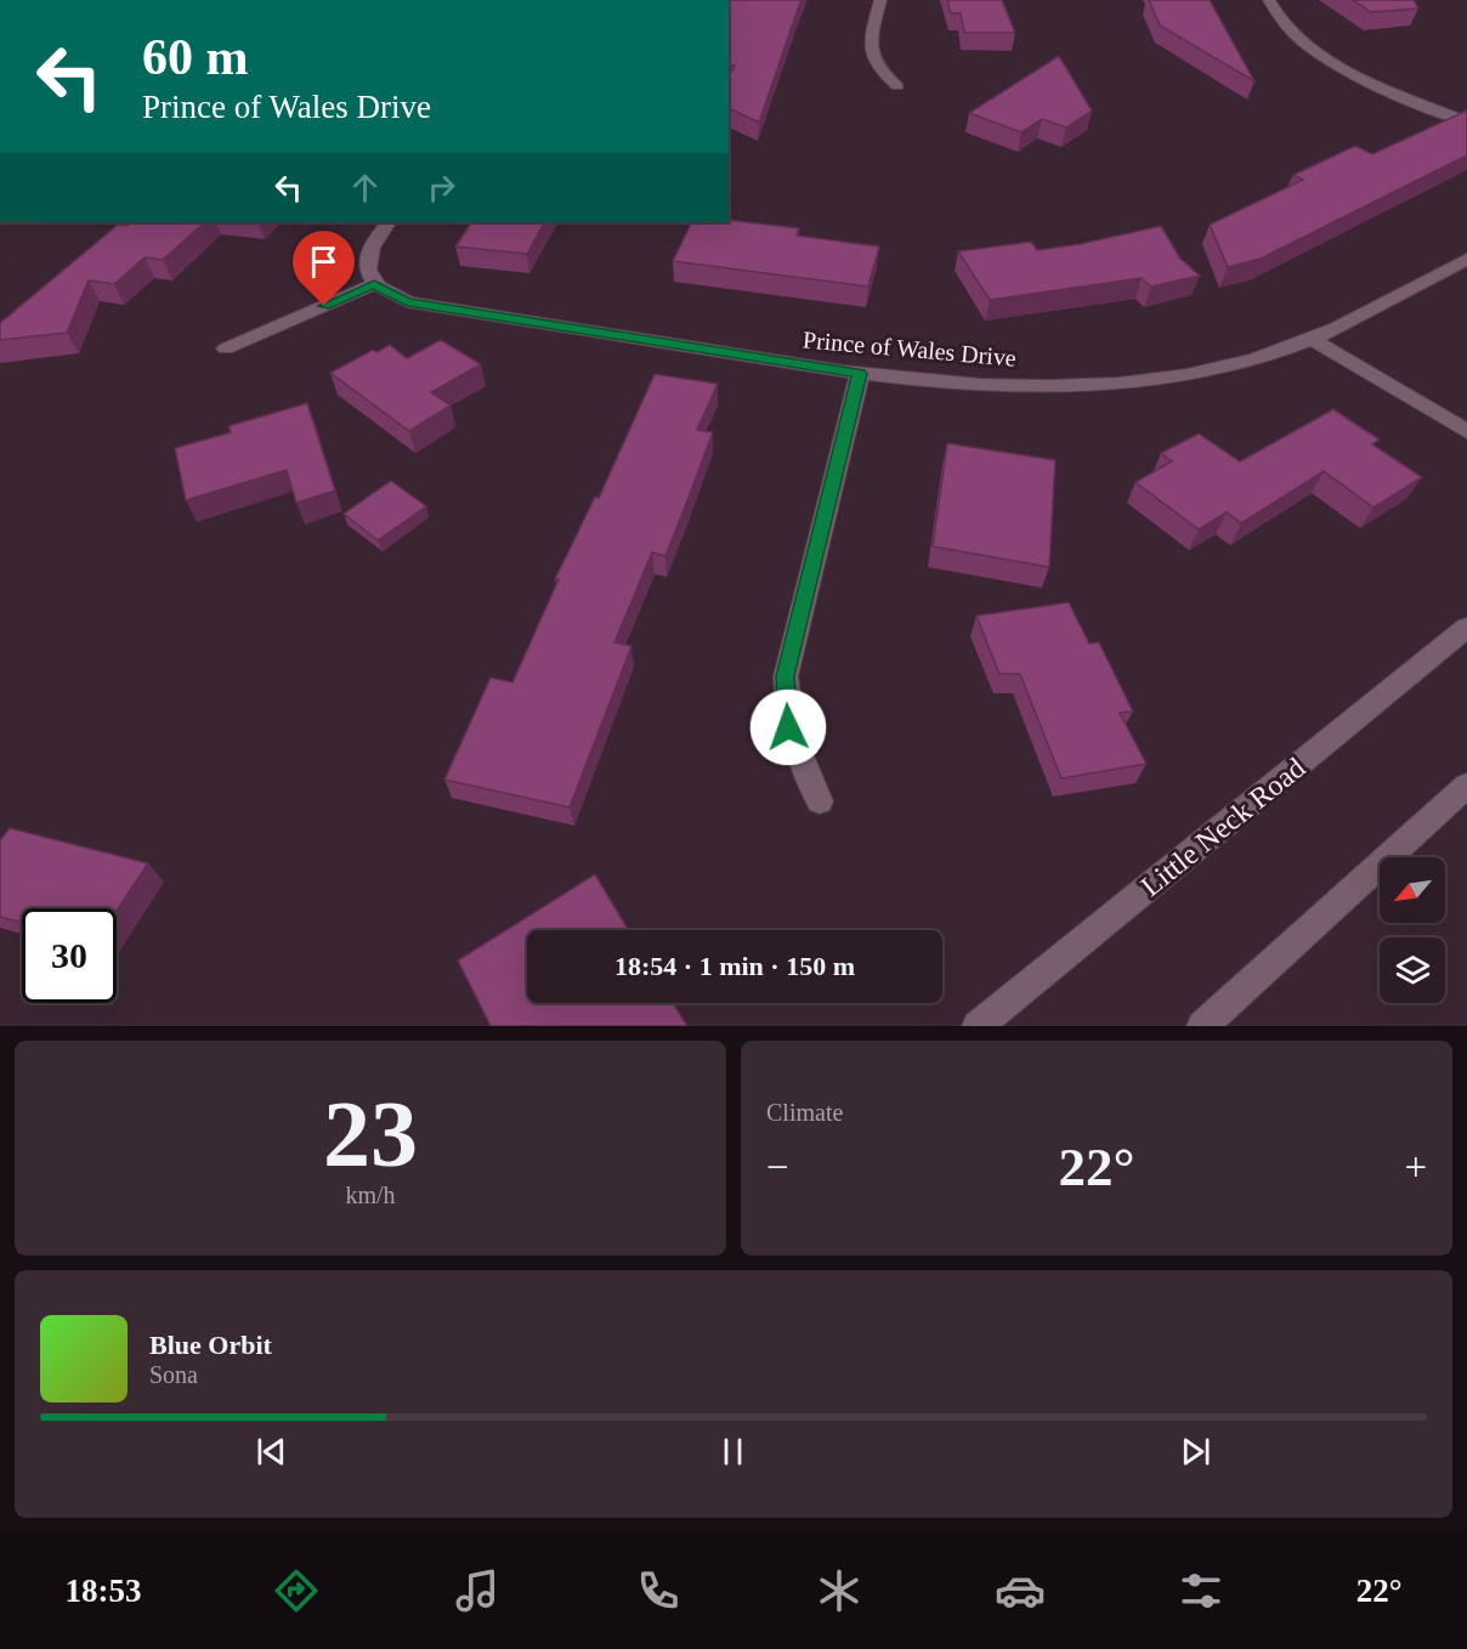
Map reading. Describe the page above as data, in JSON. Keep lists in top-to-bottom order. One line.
{"streets":{"street":["Prince of Wales Drive","Little Neck Road"]},"north":"bottom left","page":{"turn":["60 m","Prince of Wales Drive"],"limit":"30","trip":"18:54 · 1 min · 150 m","tile":[["23","km/h"],"Climate"],"heat":["−","22°","+"],"song":["Blue Orbit","Sona"],"tabs":["18:53","22°"]}}
